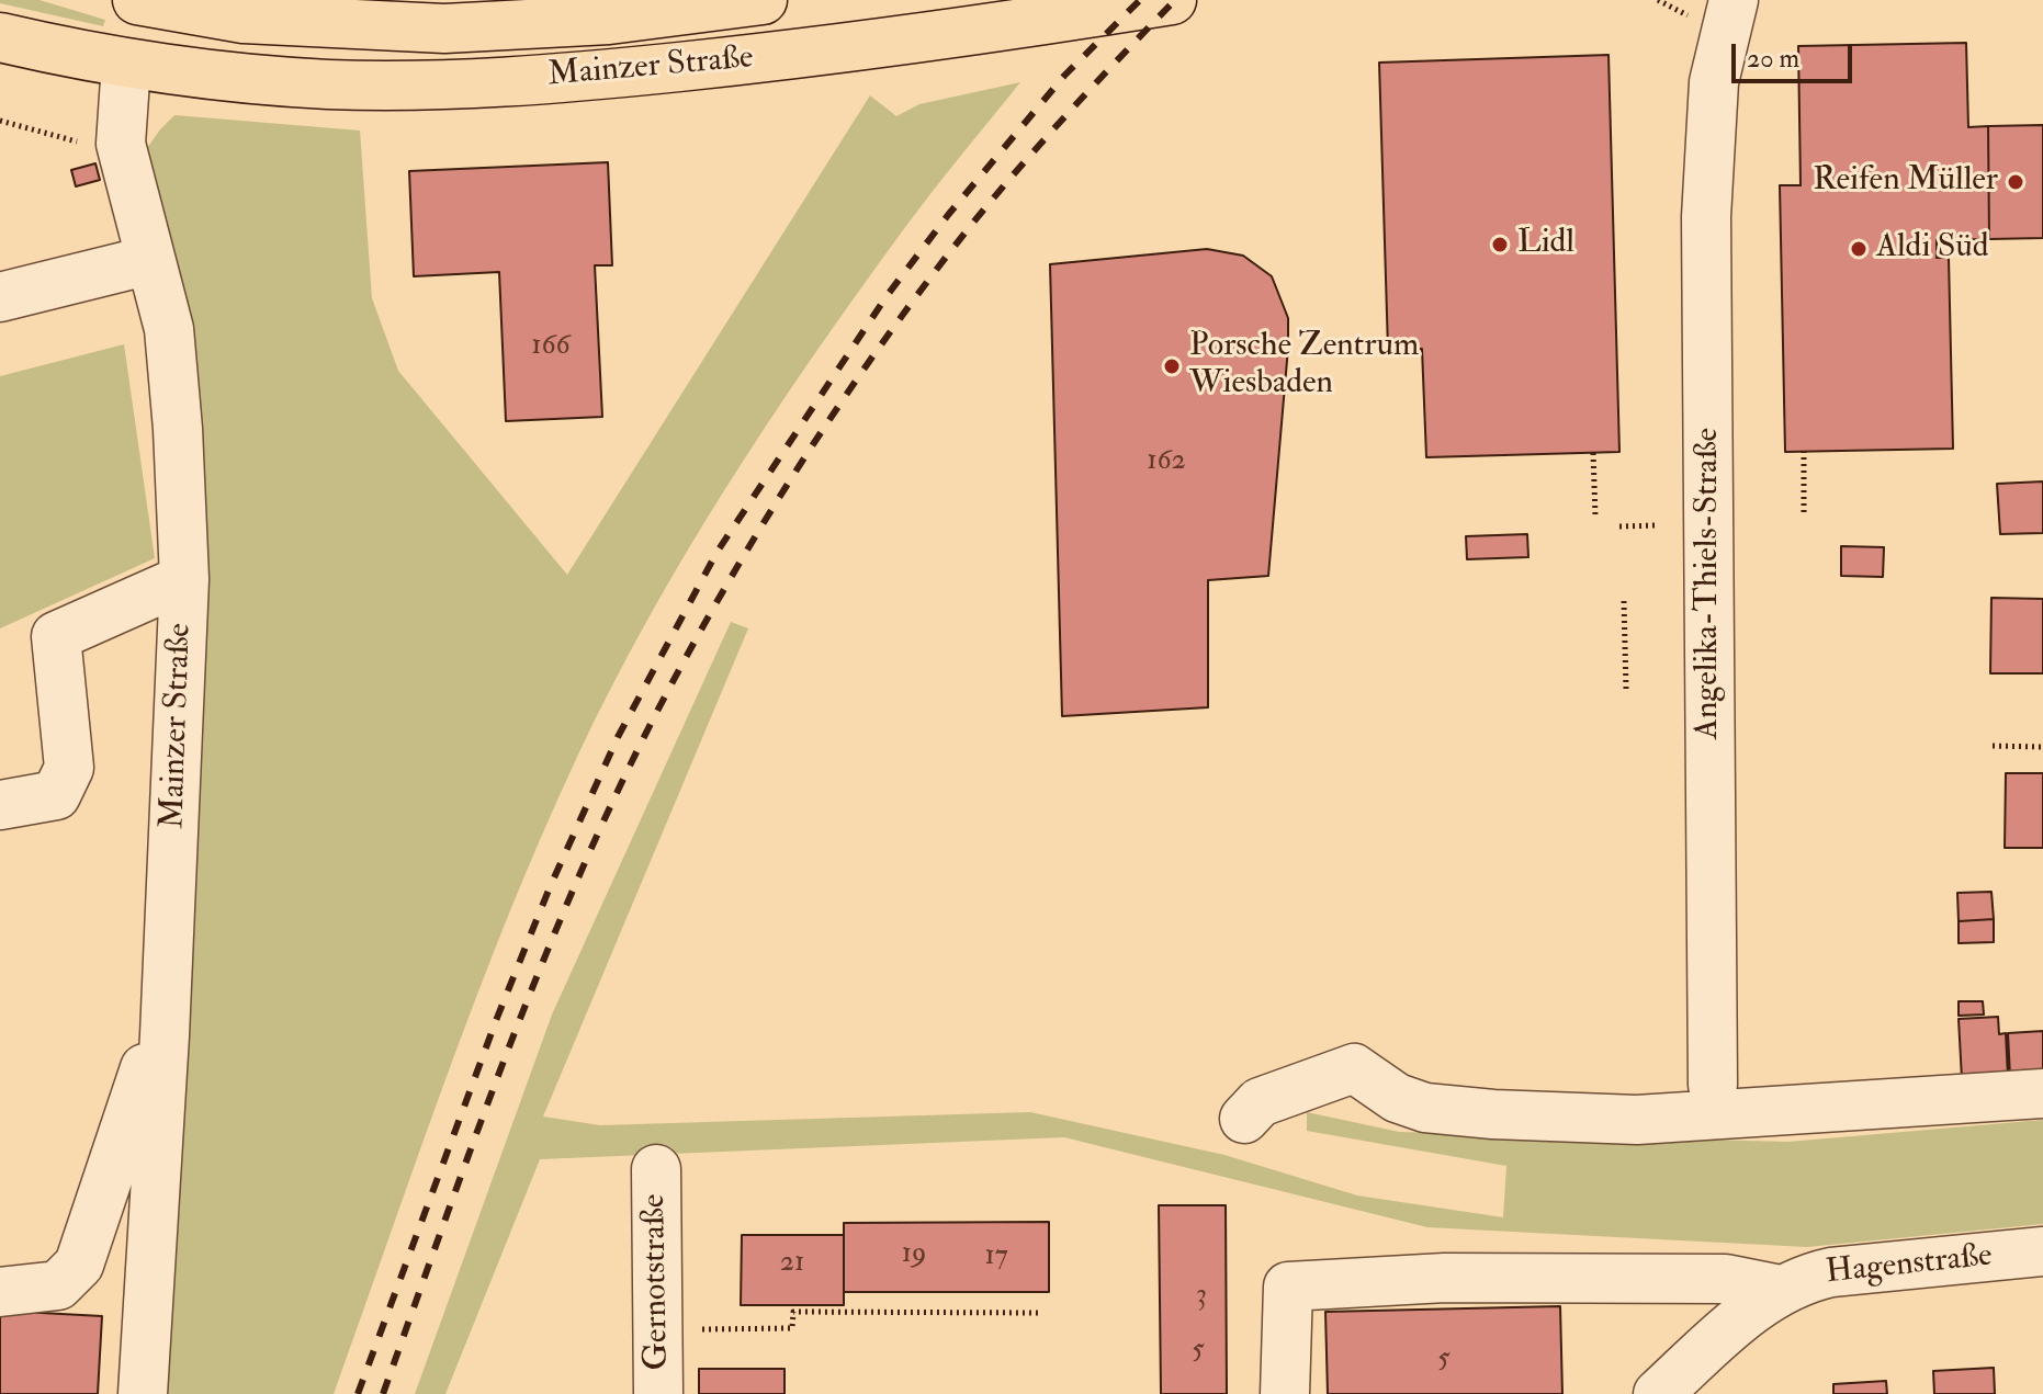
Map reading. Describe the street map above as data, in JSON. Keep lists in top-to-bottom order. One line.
{"streets":{"main road":["Mainzer Straße"],"street":["Angelika-Thiels-Straße","Hagenstraße","Gernotstraße"]},"places":["Reifen Müller","Lidl","Aldi Süd","Porsche Zentrum Wiesbaden"],"house_numbers":["166","162","19","17","21","3","5","5"],"scale_bar":"20 m"}
